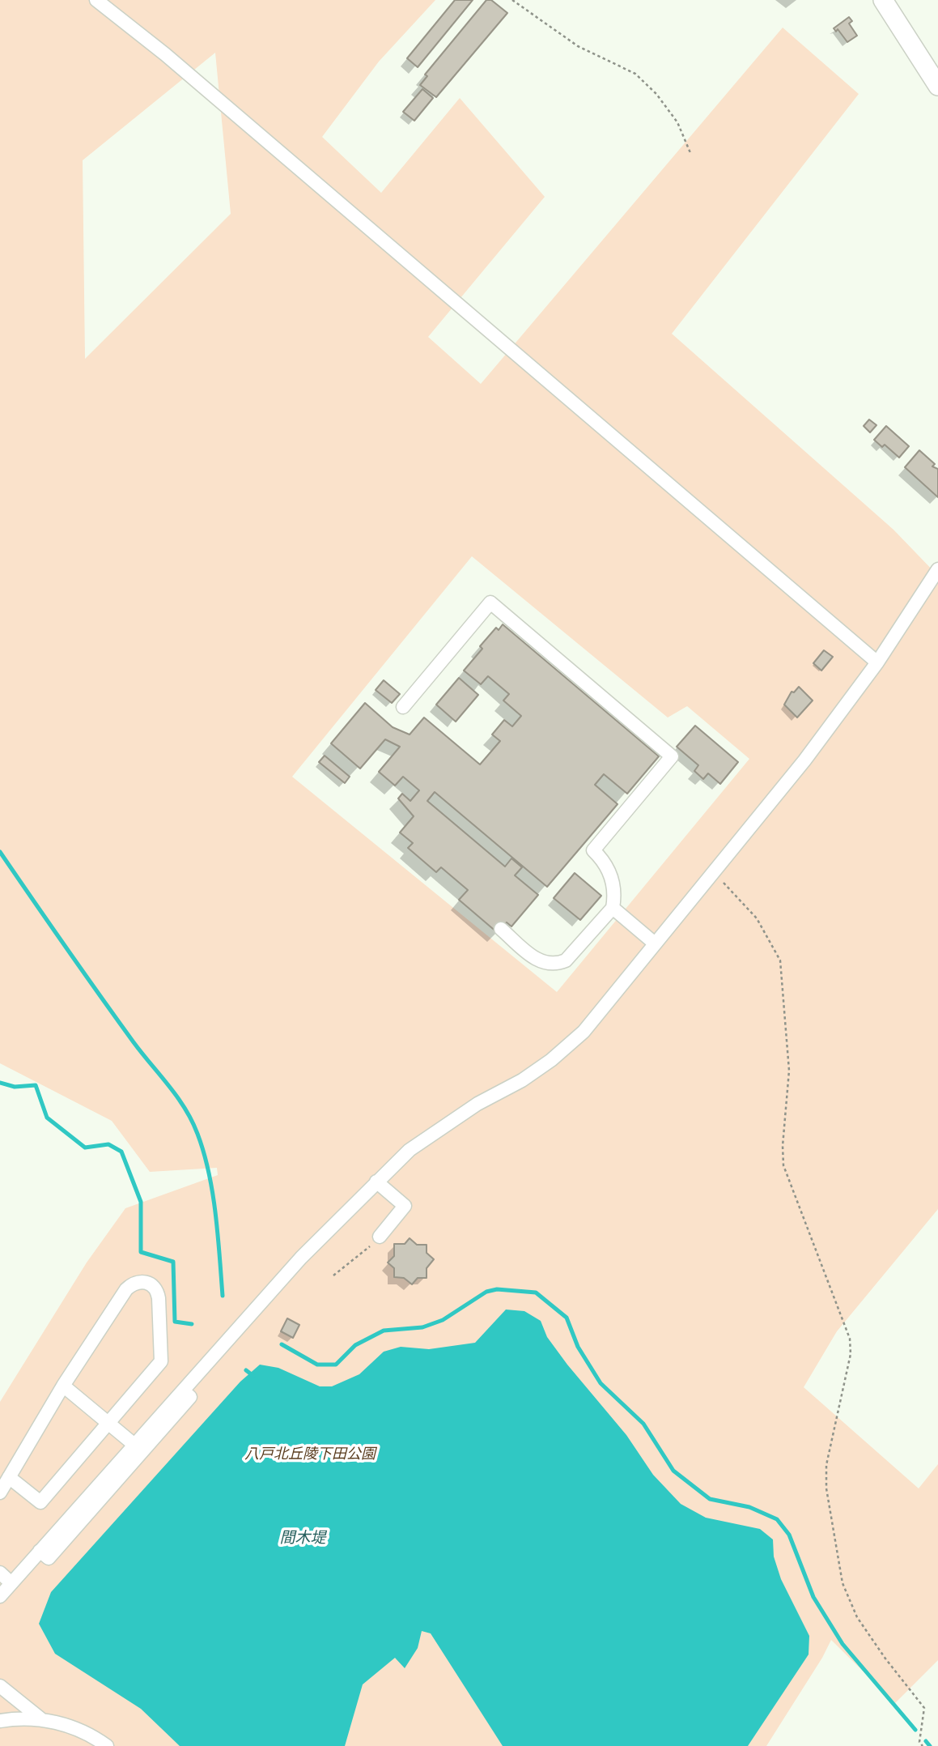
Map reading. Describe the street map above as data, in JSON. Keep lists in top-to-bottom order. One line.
{"water":["間木堤"],"parks":["八戸北丘陵下田公園"]}
